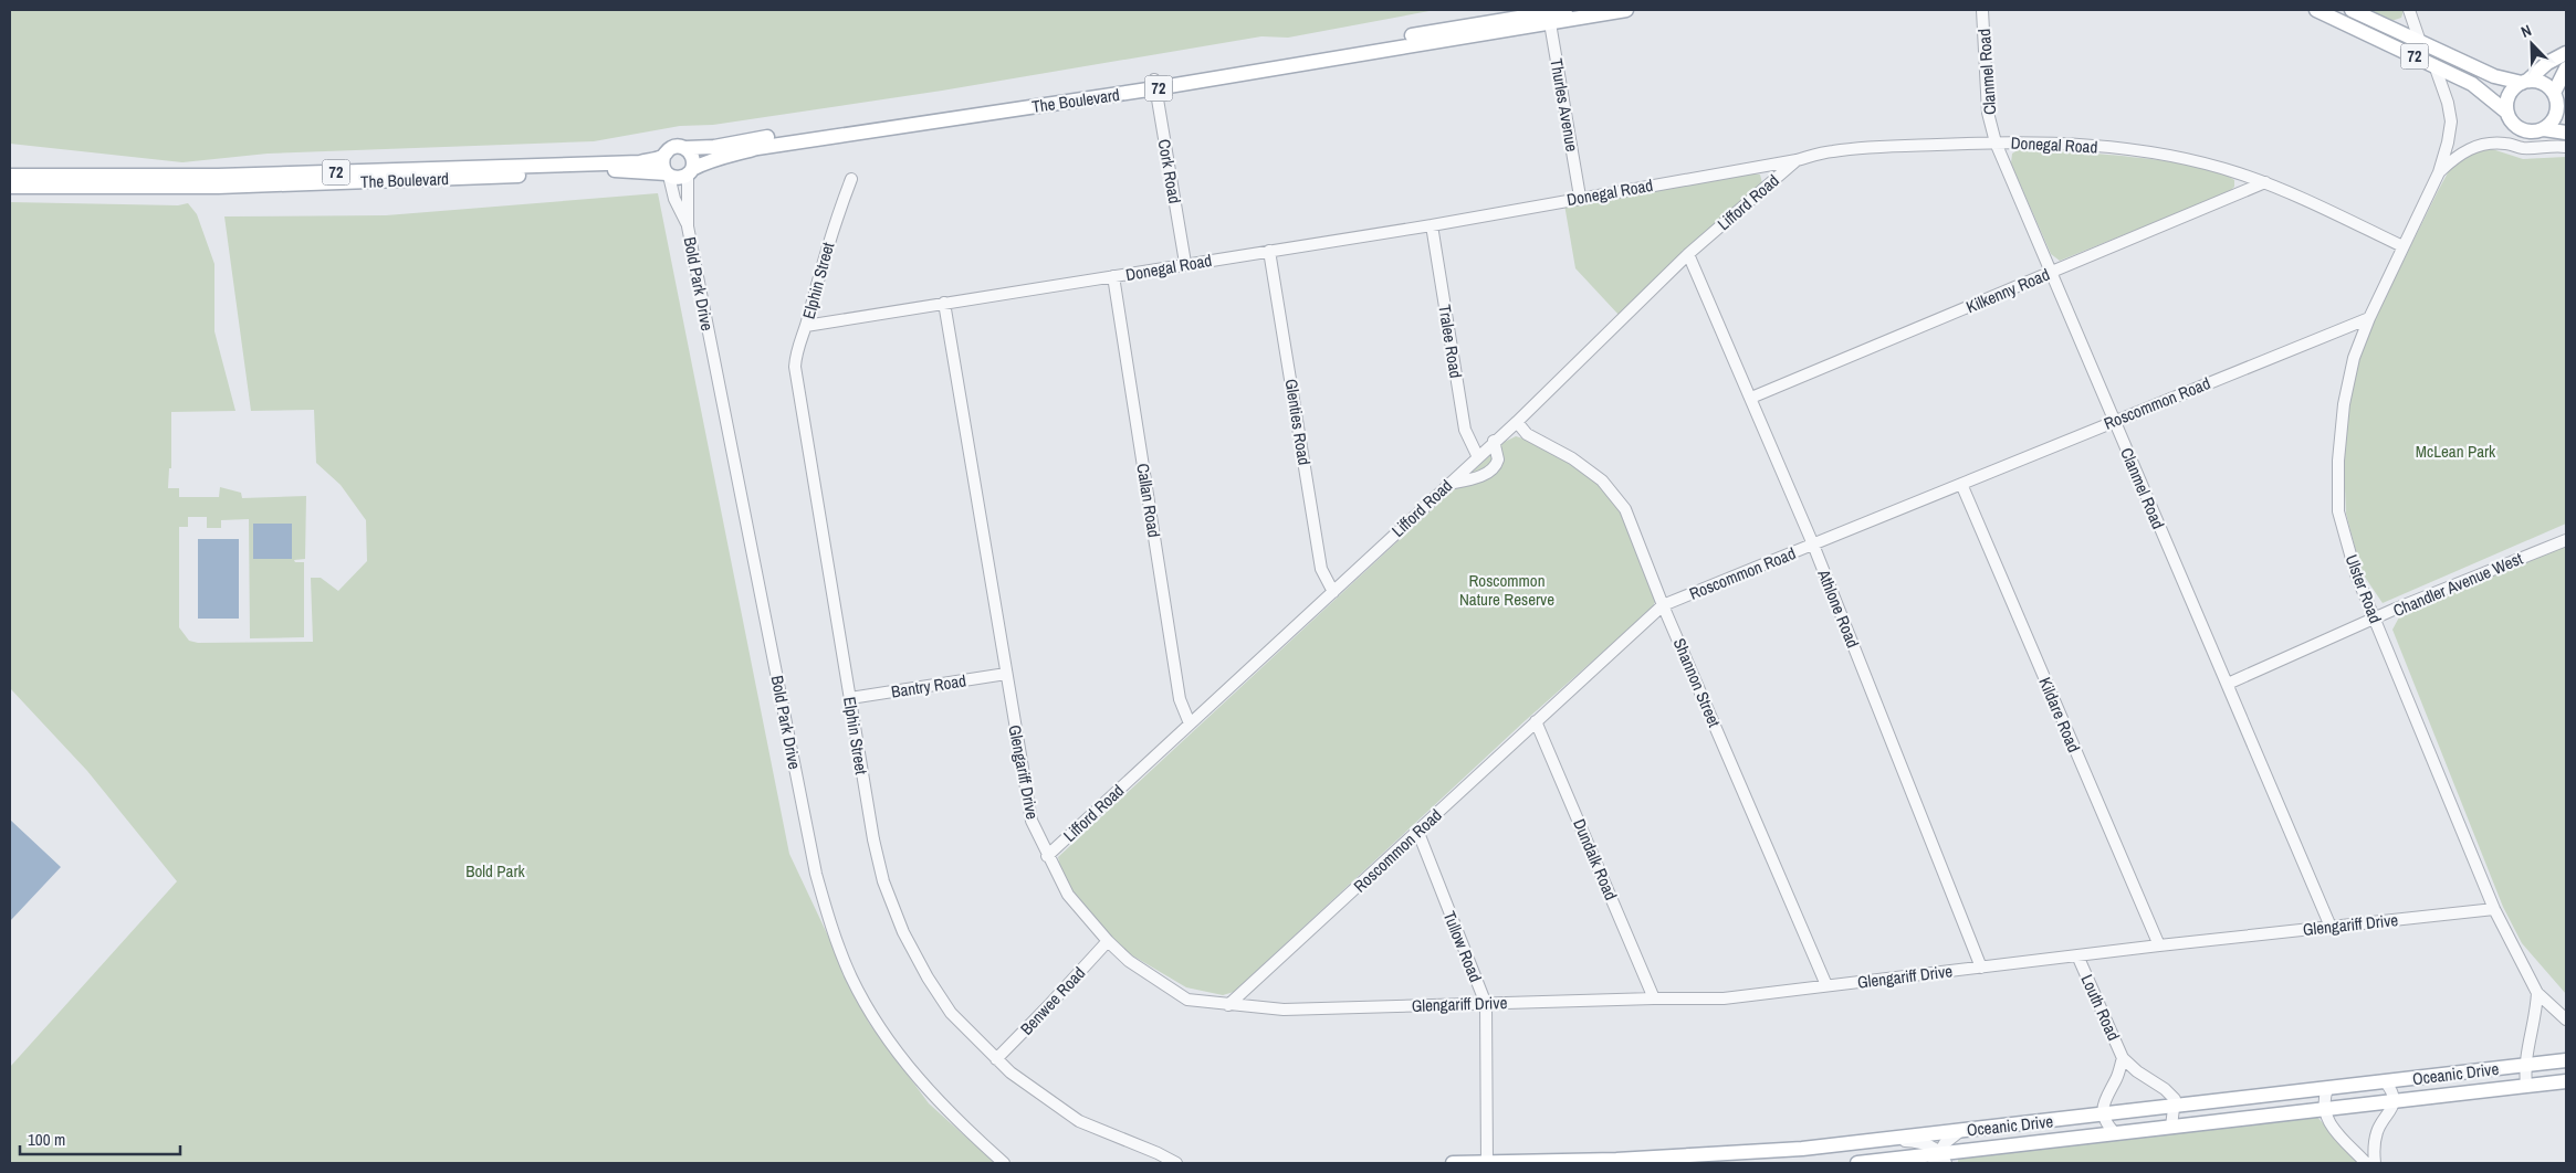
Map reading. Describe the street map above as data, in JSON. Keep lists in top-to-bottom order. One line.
{"streets":{"main road":["72","The Boulevard","Oceanic Drive"],"street":["Clanmel Road","Thurles Avenue","Donegal Road","Cork Road","Lifford Road","Elphin Street","Bold Park Drive","Kilkenny Road","Tralee Road","Roscommon Road","Glenties Road","Callan Road","Chandler Avenue West","Ulster Road","Athlone Road","Shannon Street","Bantry Road","Kildare Road","Glengariff Drive","Dundalk Road","Tullow Road","Benwee Road","Louth Road"]},"crossings":[["72","Ulster Road"],["Clanmel Road","Donegal Road"],["Clanmel Road","Kilkenny Road"],["Clanmel Road","Roscommon Road"],["Clanmel Road","Chandler Avenue West"],["Clanmel Road","Glengariff Drive"],["The Boulevard","Thurles Avenue"],["The Boulevard","Cork Road"],["The Boulevard","Bold Park Drive"],["Thurles Avenue","Donegal Road"],["Donegal Road","Cork Road"],["Donegal Road","Lifford Road"],["Donegal Road","Elphin Street"],["Donegal Road","Kilkenny Road"],["Donegal Road","Tralee Road"],["Donegal Road","Glenties Road"],["Donegal Road","Callan Road"],["Donegal Road","Ulster Road"],["Donegal Road","Glengariff Drive"],["Lifford Road","Tralee Road"],["Lifford Road","Glenties Road"],["Lifford Road","Callan Road"],["Lifford Road","Athlone Road"],["Lifford Road","Shannon Street"],["Lifford Road","Glengariff Drive"],["Elphin Street","Bantry Road"],["Elphin Street","Benwee Road"],["Kilkenny Road","Athlone Road"],["Roscommon Road","Ulster Road"],["Roscommon Road","Athlone Road"],["Roscommon Road","Shannon Street"],["Roscommon Road","Kildare Road"],["Roscommon Road","Glengariff Drive"],["Roscommon Road","Dundalk Road"],["Roscommon Road","Tullow Road"],["Chandler Avenue West","Ulster Road"],["Ulster Road","Glengariff Drive"],["Athlone Road","Glengariff Drive"],["Shannon Street","Glengariff Drive"],["Bantry Road","Glengariff Drive"],["Kildare Road","Glengariff Drive"],["Glengariff Drive","Dundalk Road"],["Glengariff Drive","Tullow Road"],["Glengariff Drive","Benwee Road"],["Glengariff Drive","Louth Road"],["Tullow Road","Oceanic Drive"],["Louth Road","Oceanic Drive"]],"parks":["McLean Park","Roscommon Nature Reserve","Bold Park"],"scale_bar":"100 m","north":"top left"}
